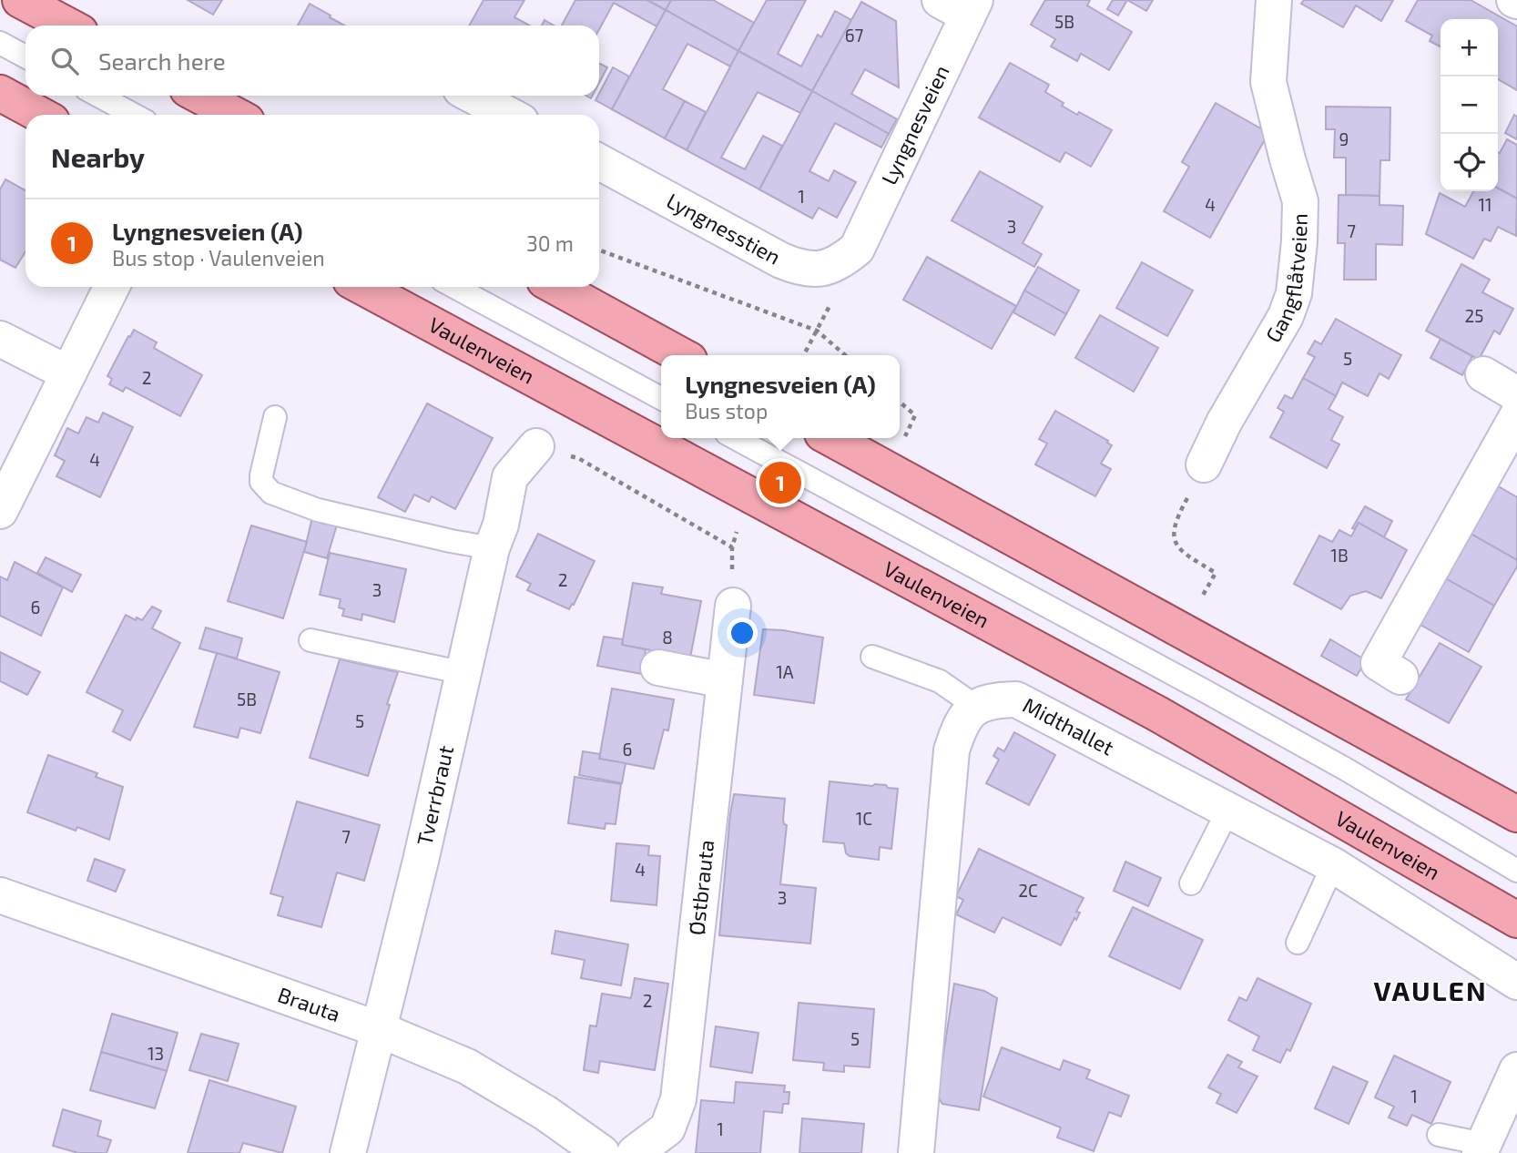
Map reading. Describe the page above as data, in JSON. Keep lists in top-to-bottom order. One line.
{"streets":{"main road":["Vaulenveien"],"street":["Lyngnesveien","Lyngnesstien","Gangflåtveien","Midthallet","Tverrbraut","Østbrauta","Brauta"]},"crossings":[["Lyngnesveien","Lyngnesstien"],["Tverrbraut","Brauta"]],"districts":["VAULEN"],"house_numbers":["5B","67","9","1","4","11","3","7","25","5","2","4","1B","2","3","6","8","1A","5B","5","6","1C","7","4","2C","3","2","5","13","1","1"],"page":{"map_buttons":["+","−"],"search":"Search here","heading":"Nearby","list":[{"mark":"1","name":"Lyngnesveien (A)","note":"Bus stop · Vaulenveien","value":"30 m"}],"popup":["Lyngnesveien (A)","Bus stop"],"pins":"1"}}
